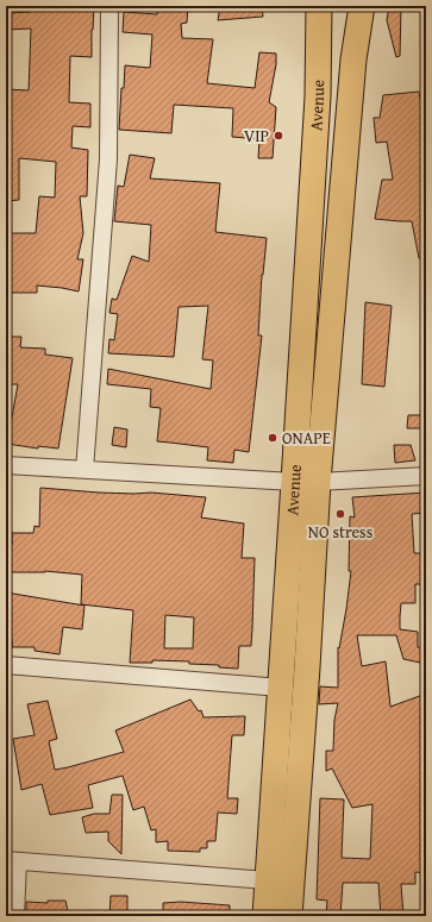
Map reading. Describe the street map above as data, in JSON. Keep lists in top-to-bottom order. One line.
{"streets":{"highway":["Avenue"]},"places":["VIP","ONAPE","NO stress"]}
